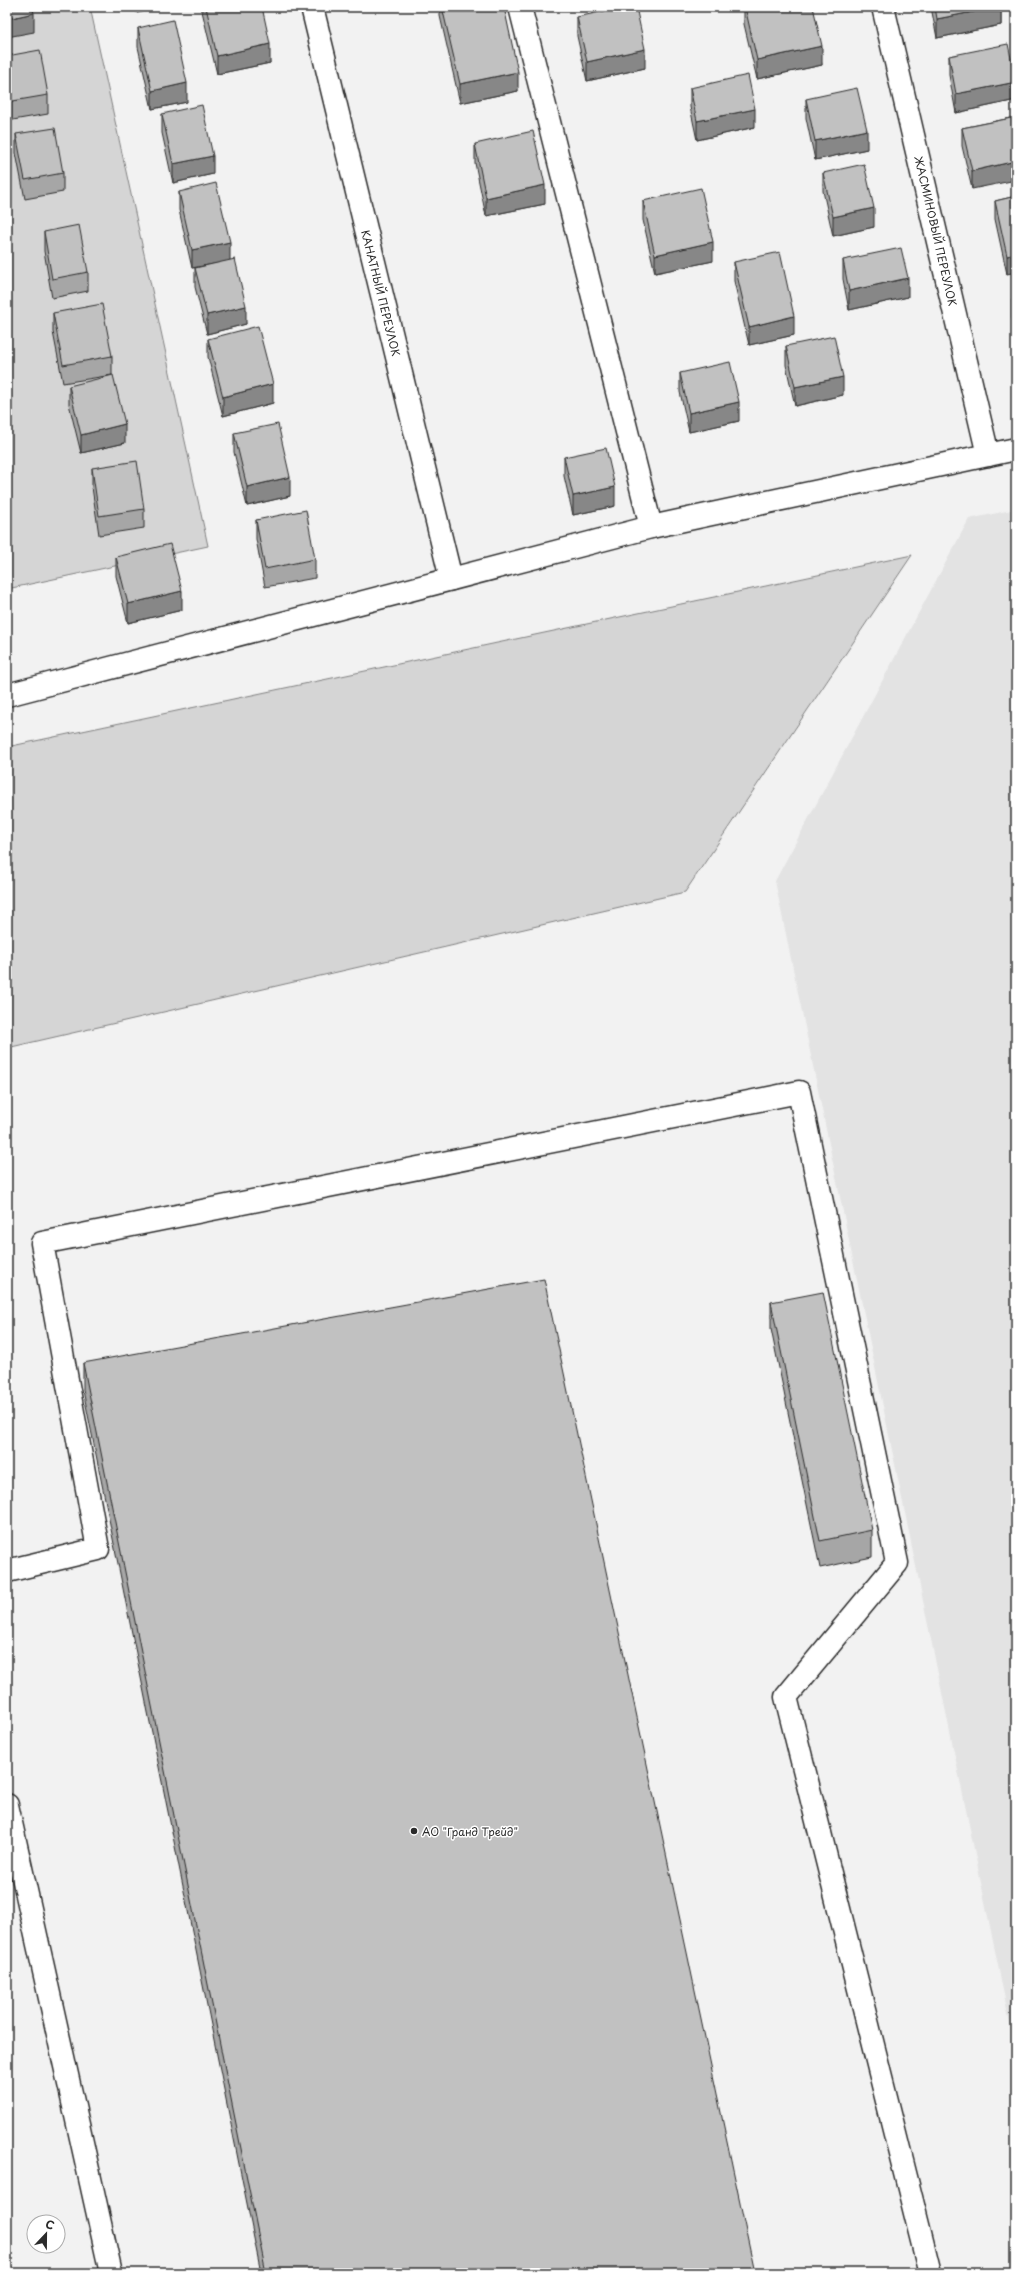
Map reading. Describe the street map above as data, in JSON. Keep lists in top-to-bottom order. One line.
{"streets":{"street":["ЖАСМИНОВЫЙ ПЕРЕУЛОК","КАНАТНЫЙ ПЕРЕУЛОК"]},"places":["АО \"Гранд Трейд\""],"north":"top"}
